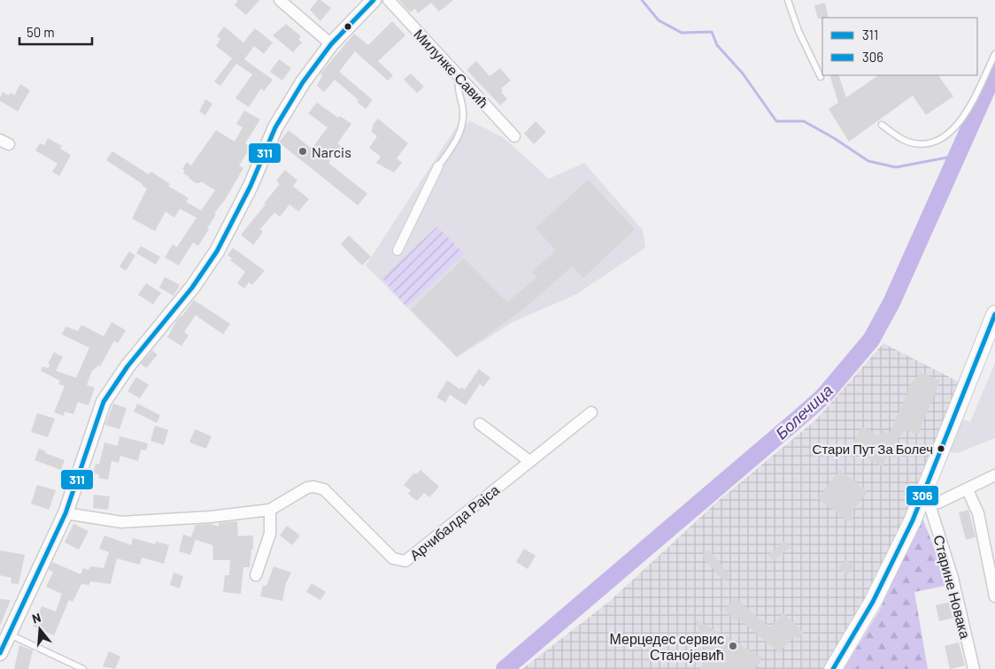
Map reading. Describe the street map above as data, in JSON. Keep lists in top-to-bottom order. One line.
{"streets":{"street":["Милунке Савић","Арчибалда Рајса","Старине Новака"]},"water":["Болечица"],"places":["Narcis","Стари Пут За Болеч","Мерцедес сервис Станојевић"],"lines":["transit line 311","transit line 306"],"legend":["311","306"],"scale_bar":"50 m","north":"top"}
